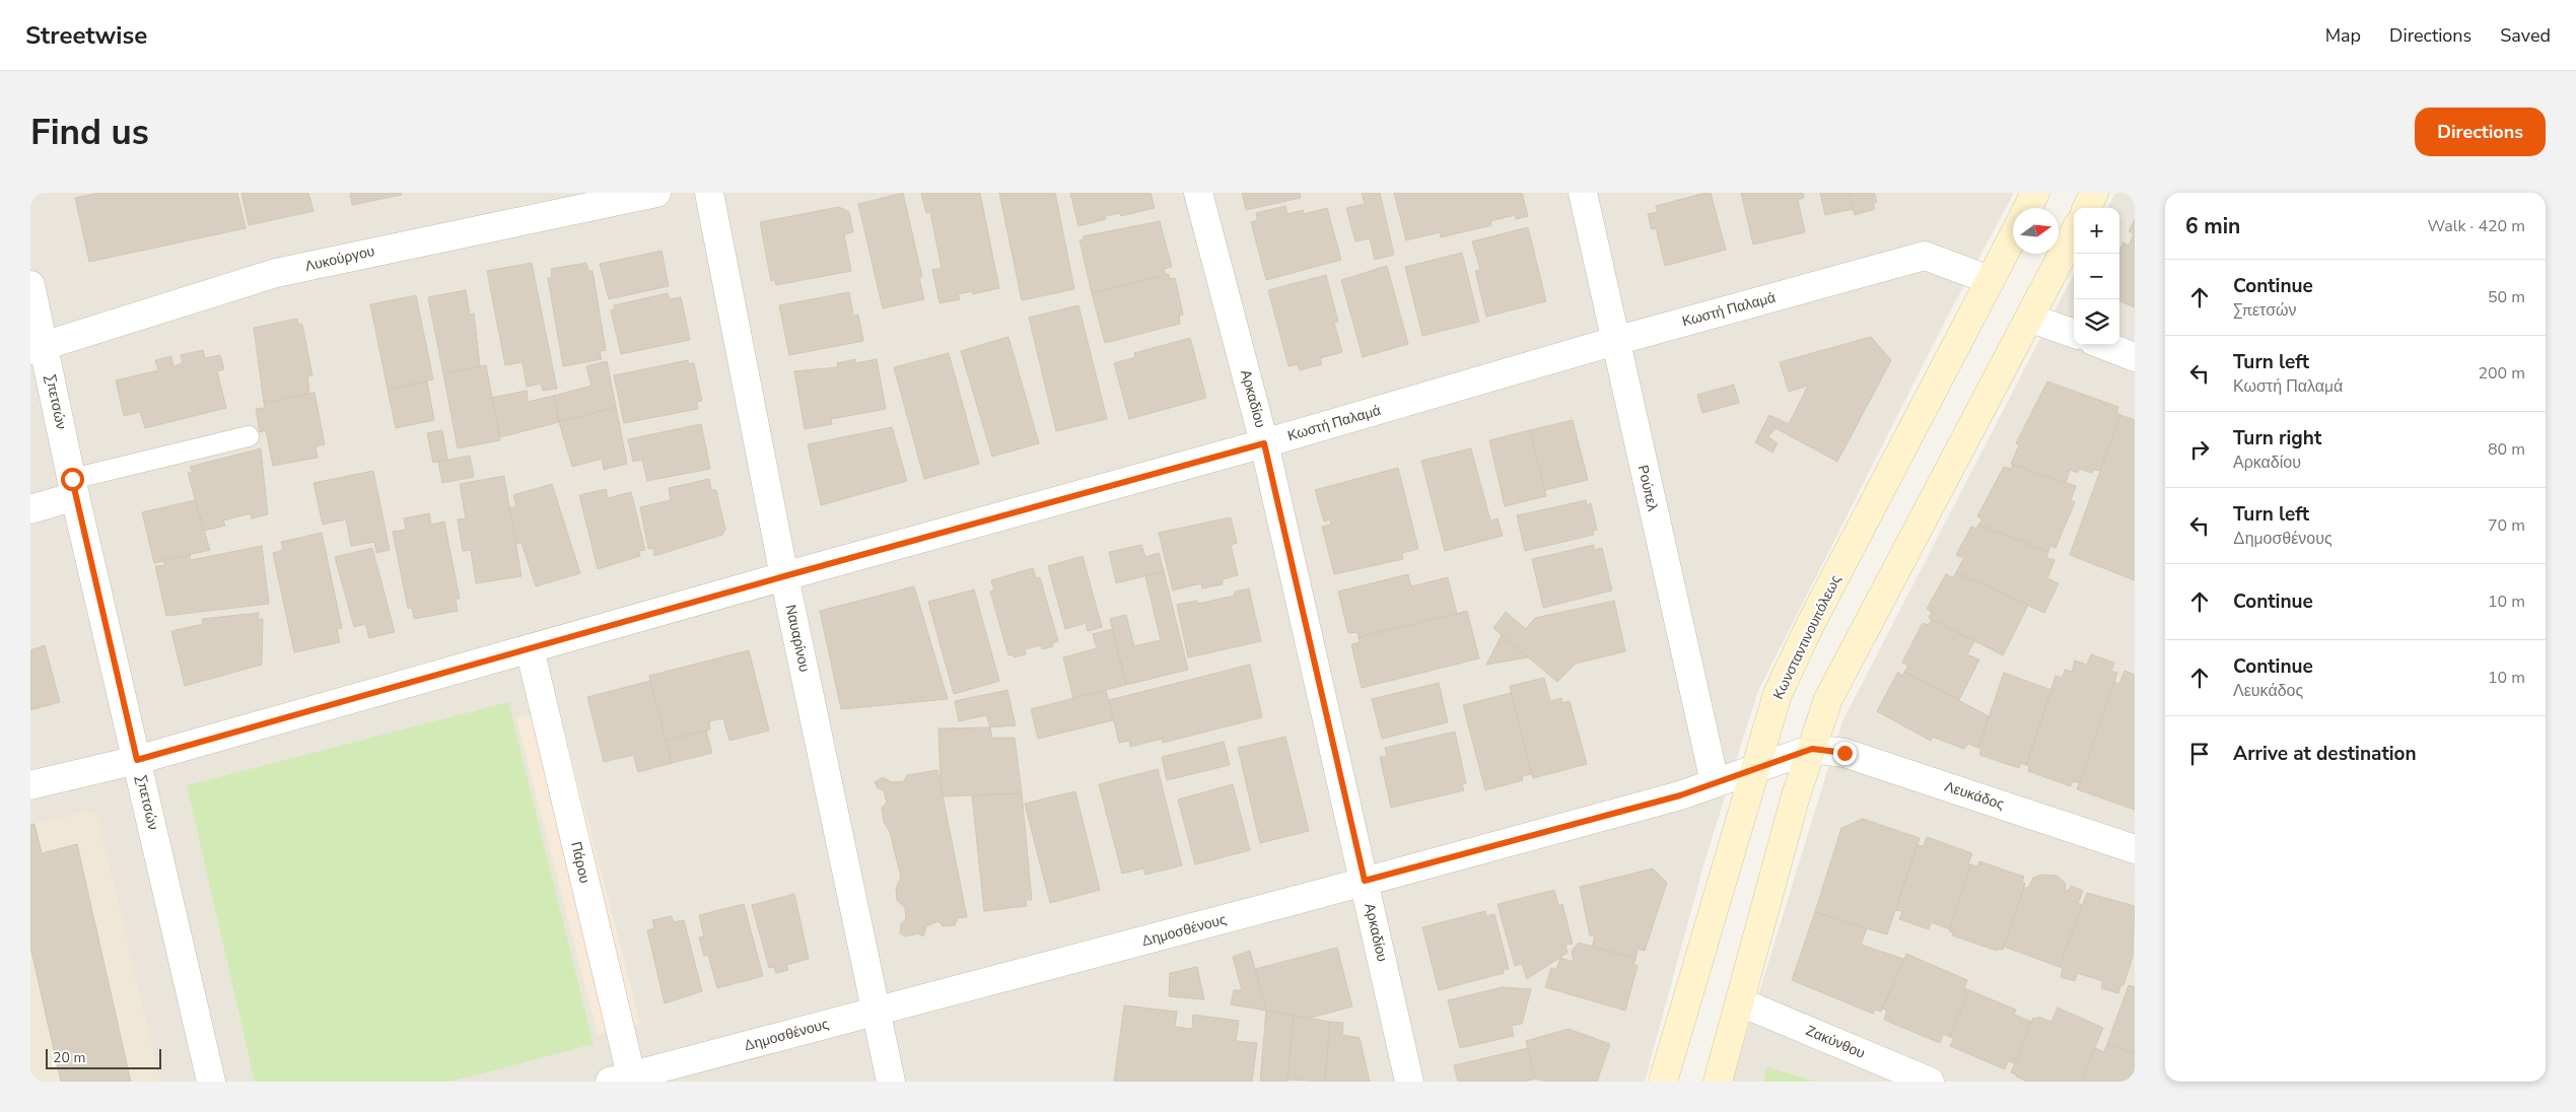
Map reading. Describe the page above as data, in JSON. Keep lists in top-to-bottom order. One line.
{"streets":{"main road":["Κωνσταντινουπόλεως"],"street":["Λυκούργου","Κωστή Παλαμά","Αρκαδίου","Σπετσών","Ρούπελ","Ναυαρίνου","Λευκάδος","Πάρου","Δημοσθένους","Ζακύνθου"]},"crossings":[["Λυκούργου","Σπετσών"],["Κωστή Παλαμά","Αρκαδίου"],["Κωστή Παλαμά","Σπετσών"],["Κωστή Παλαμά","Ρούπελ"],["Κωστή Παλαμά","Κωνσταντινουπόλεως"],["Κωστή Παλαμά","Ναυαρίνου"],["Κωστή Παλαμά","Πάρου"],["Αρκαδίου","Δημοσθένους"],["Ρούπελ","Δημοσθένους"],["Κωνσταντινουπόλεως","Δημοσθένους"],["Ναυαρίνου","Δημοσθένους"],["Λευκάδος","Δημοσθένους"],["Πάρου","Δημοσθένους"]],"scale_bar":"20 m","north":"right","page":{"header":"Streetwise","nav":["Map","Directions","Saved"],"buttons":"Directions","title":"Find us","heading":["6 min","Walk · 420 m"],"map_buttons":["+","−"],"list":[["Continue","Σπετσών","50 m"],["Turn left","Κωστή Παλαμά","200 m"],["Turn right","Αρκαδίου","80 m"],["Turn left","Δημοσθένους","70 m"],["Continue","10 m"],["Continue","Λευκάδος","10 m"],"Arrive at destination"],"scale":"20 m"}}
